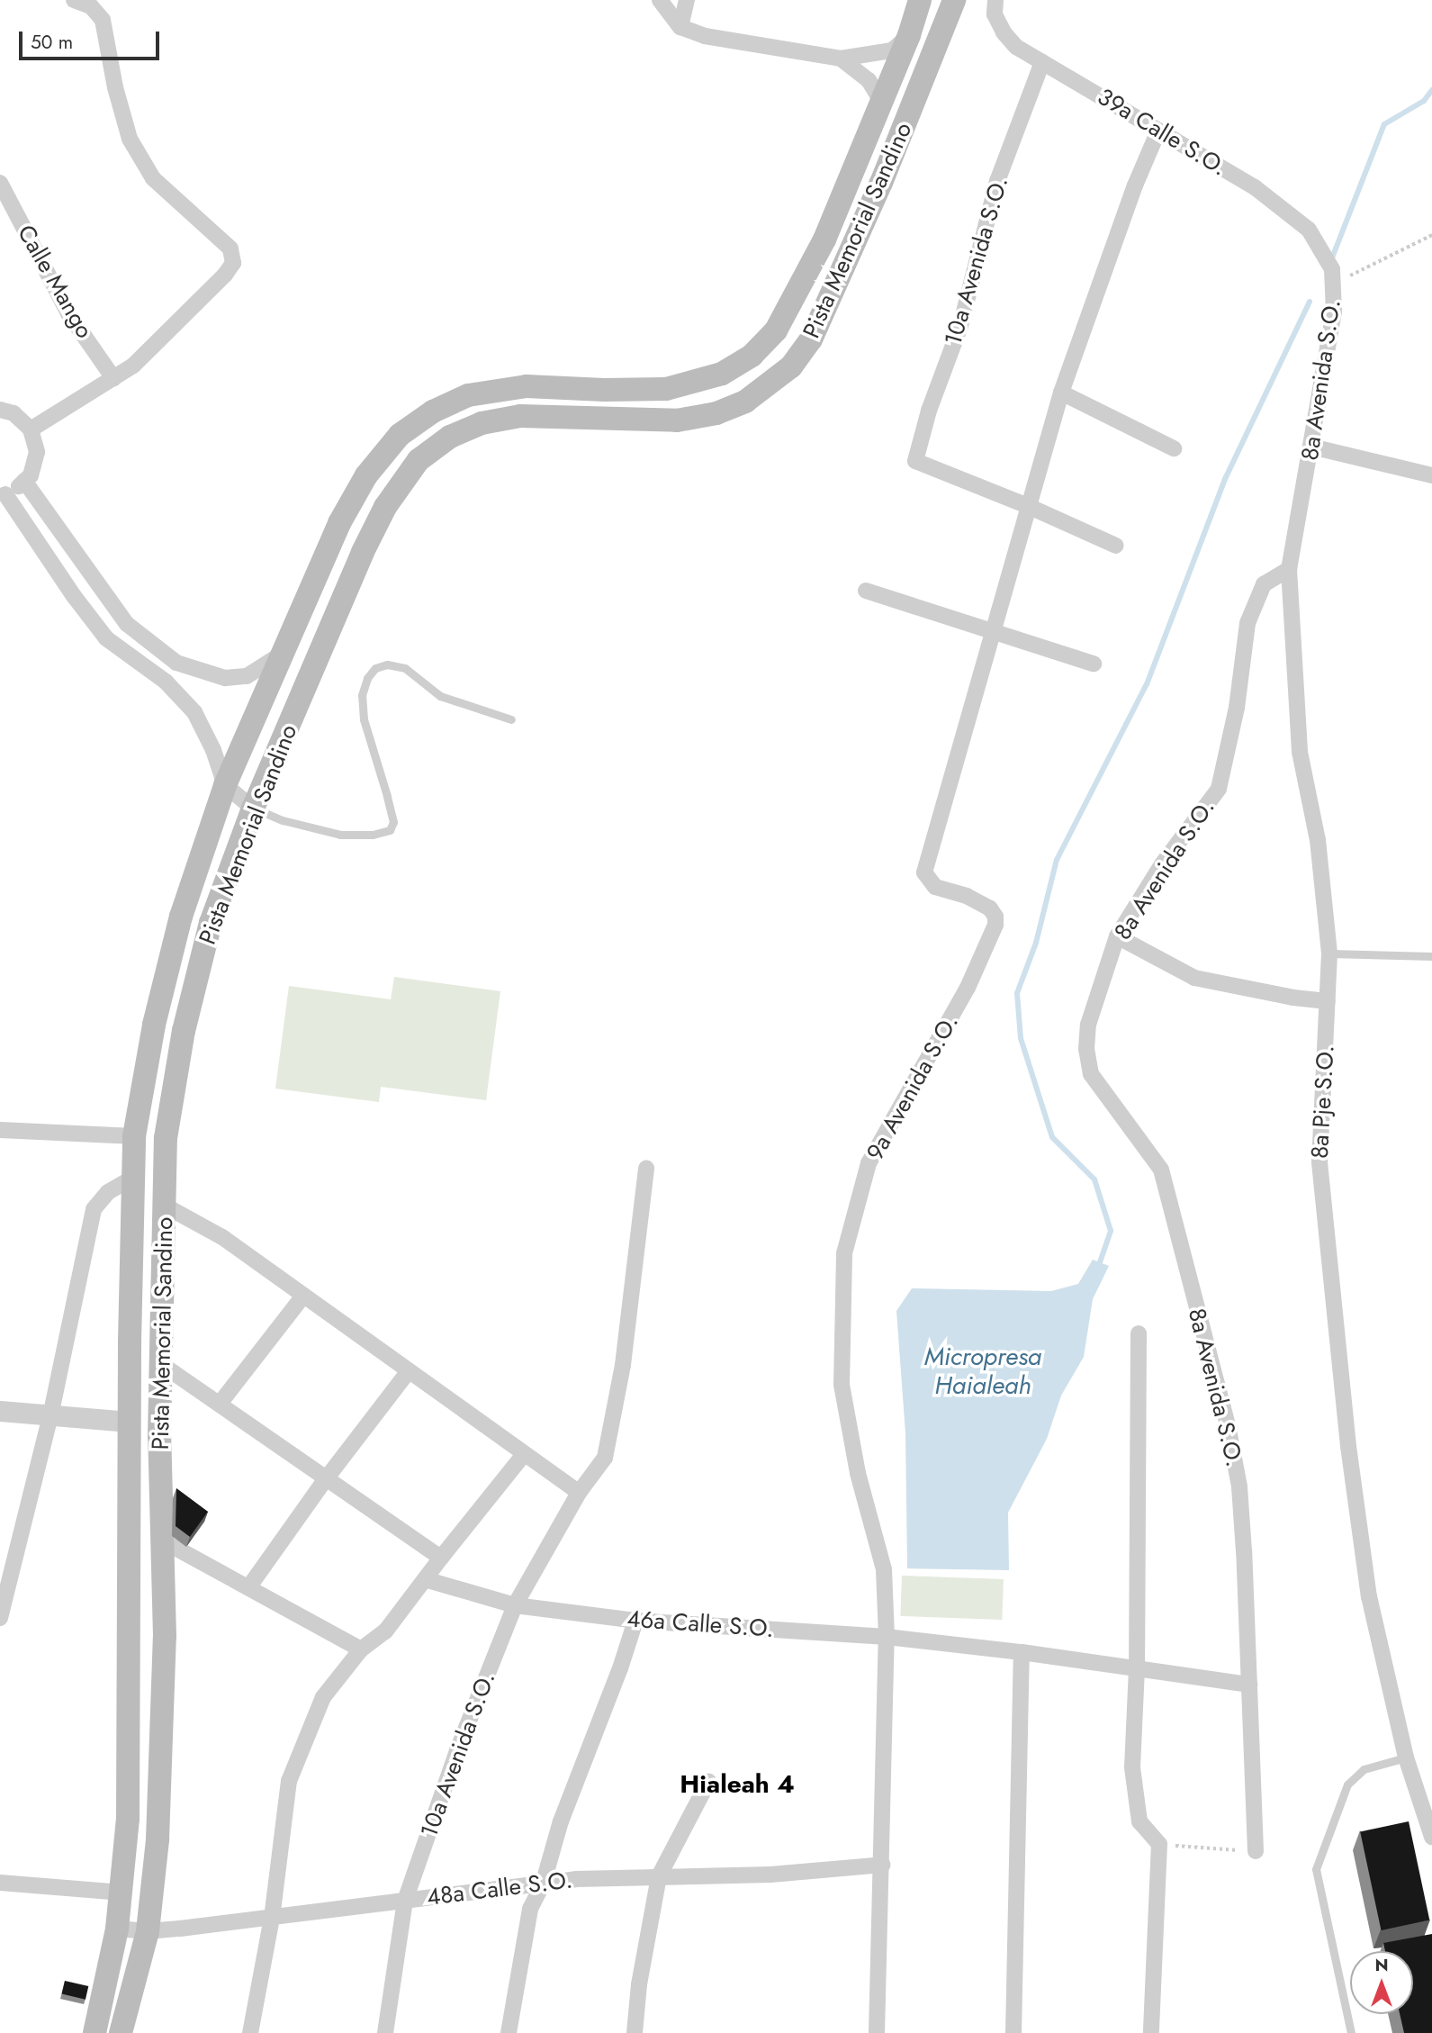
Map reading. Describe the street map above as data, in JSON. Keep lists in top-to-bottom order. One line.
{"streets":{"main road":["Pista Memorial Sandino"],"street":["39a Calle S.O.","10a Avenida S.O.","Calle Mango","8a Avenida S.O.","9a Avenida S.O.","8a Pje S.O.","46a Calle S.O.","48a Calle S.O."]},"crossings":[["39a Calle S.O.","10a Avenida S.O."],["39a Calle S.O.","8a Avenida S.O."],["Pista Memorial Sandino","48a Calle S.O."],["10a Avenida S.O.","46a Calle S.O."],["10a Avenida S.O.","48a Calle S.O."],["8a Avenida S.O.","8a Pje S.O."],["8a Avenida S.O.","46a Calle S.O."],["9a Avenida S.O.","46a Calle S.O."],["9a Avenida S.O.","48a Calle S.O."]],"districts":["Hialeah 4"],"water":["Micropresa Haialeah"],"scale_bar":"50 m","north":"top"}
